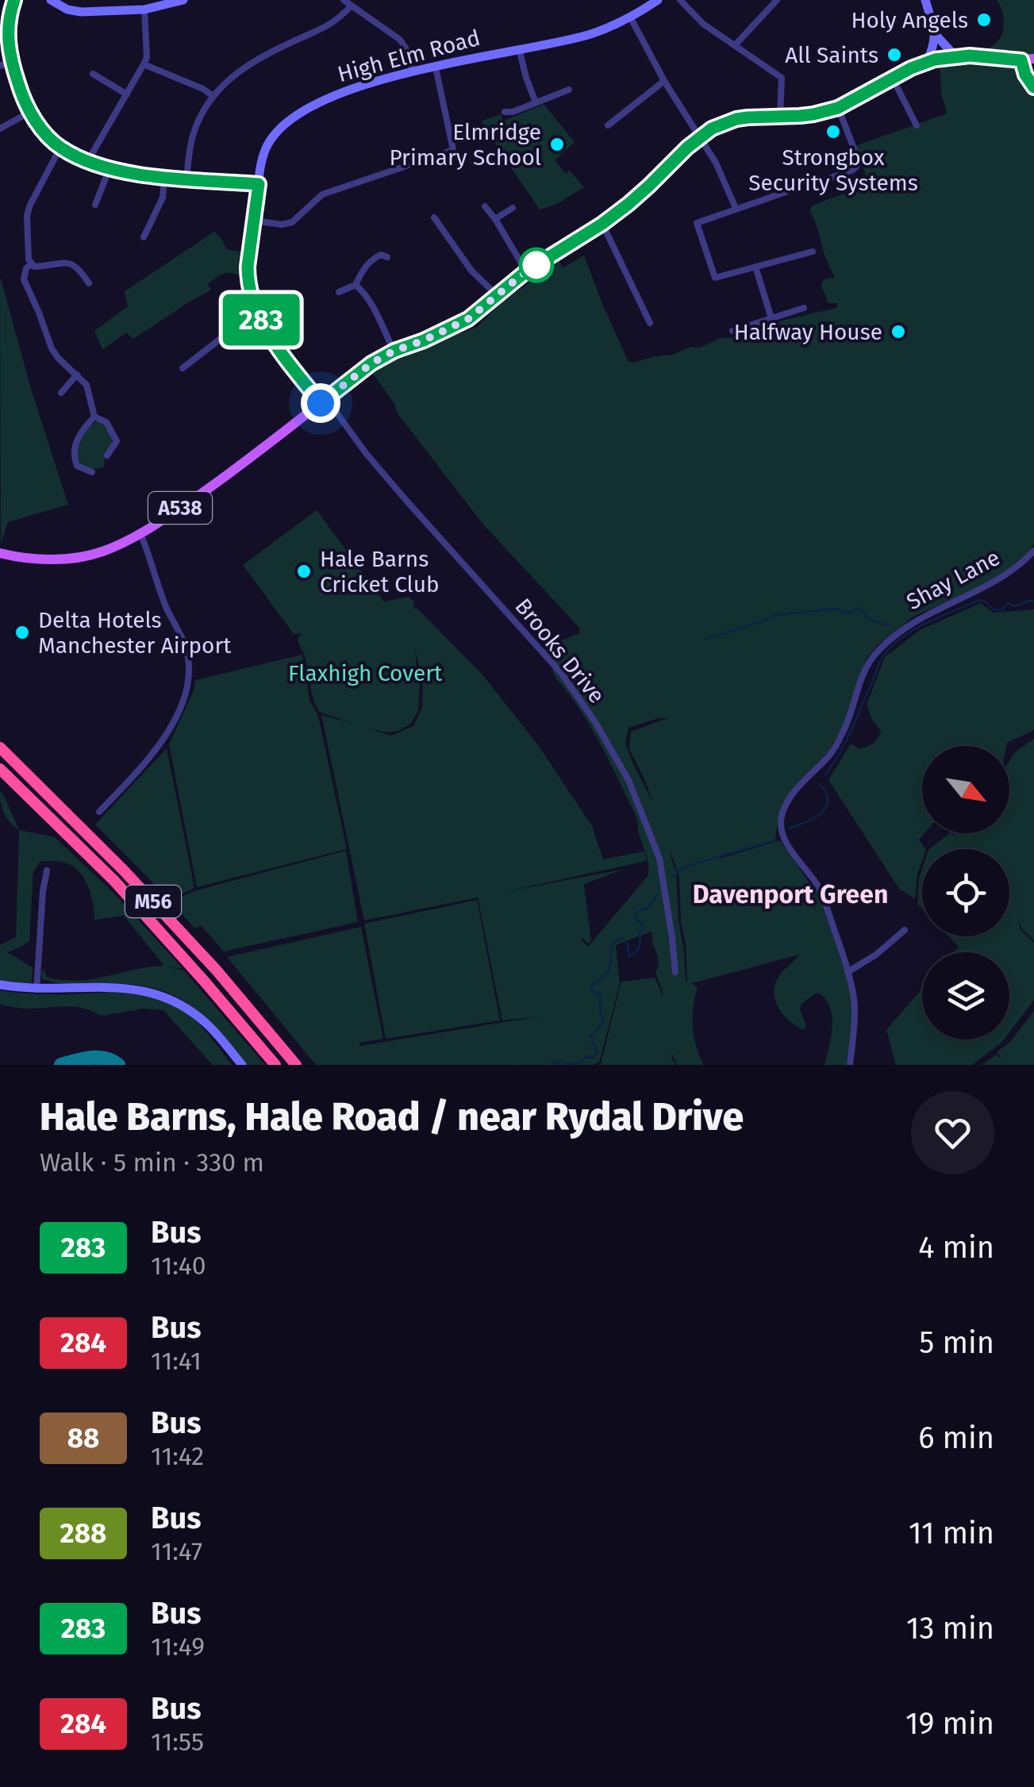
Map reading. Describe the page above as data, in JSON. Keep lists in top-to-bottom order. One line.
{"streets":{"highway":["M56"],"main road":["A538"],"street":["High Elm Road","Shay Lane","Brooks Drive"]},"crossings":[["High Elm Road","A538"],["High Elm Road","Brooks Drive"],["A538","Brooks Drive"]],"districts":["Davenport Green"],"parks":["Flaxhigh Covert"],"places":["Holy Angels","All Saints","Strongbox Security Systems","Elmridge Primary School","Halfway House","Hale Barns Cricket Club","Delta Hotels Manchester Airport"],"lines":["bus line 283"],"north":"bottom right","page":{"on_map":"283","heading":["Hale Barns, Hale Road / near Rydal Drive","Walk · 5 min · 330 m"],"list":[{"mark":"283","name":"Bus","note":"11:40","value":"4 min"},{"mark":"284","name":"Bus","note":"11:41","value":"5 min"},{"mark":"88","name":"Bus","note":"11:42","value":"6 min"},{"mark":"288","name":"Bus","note":"11:47","value":"11 min"},{"mark":"283","name":"Bus","note":"11:49","value":"13 min"},{"mark":"284","name":"Bus","note":"11:55","value":"19 min"}]}}
